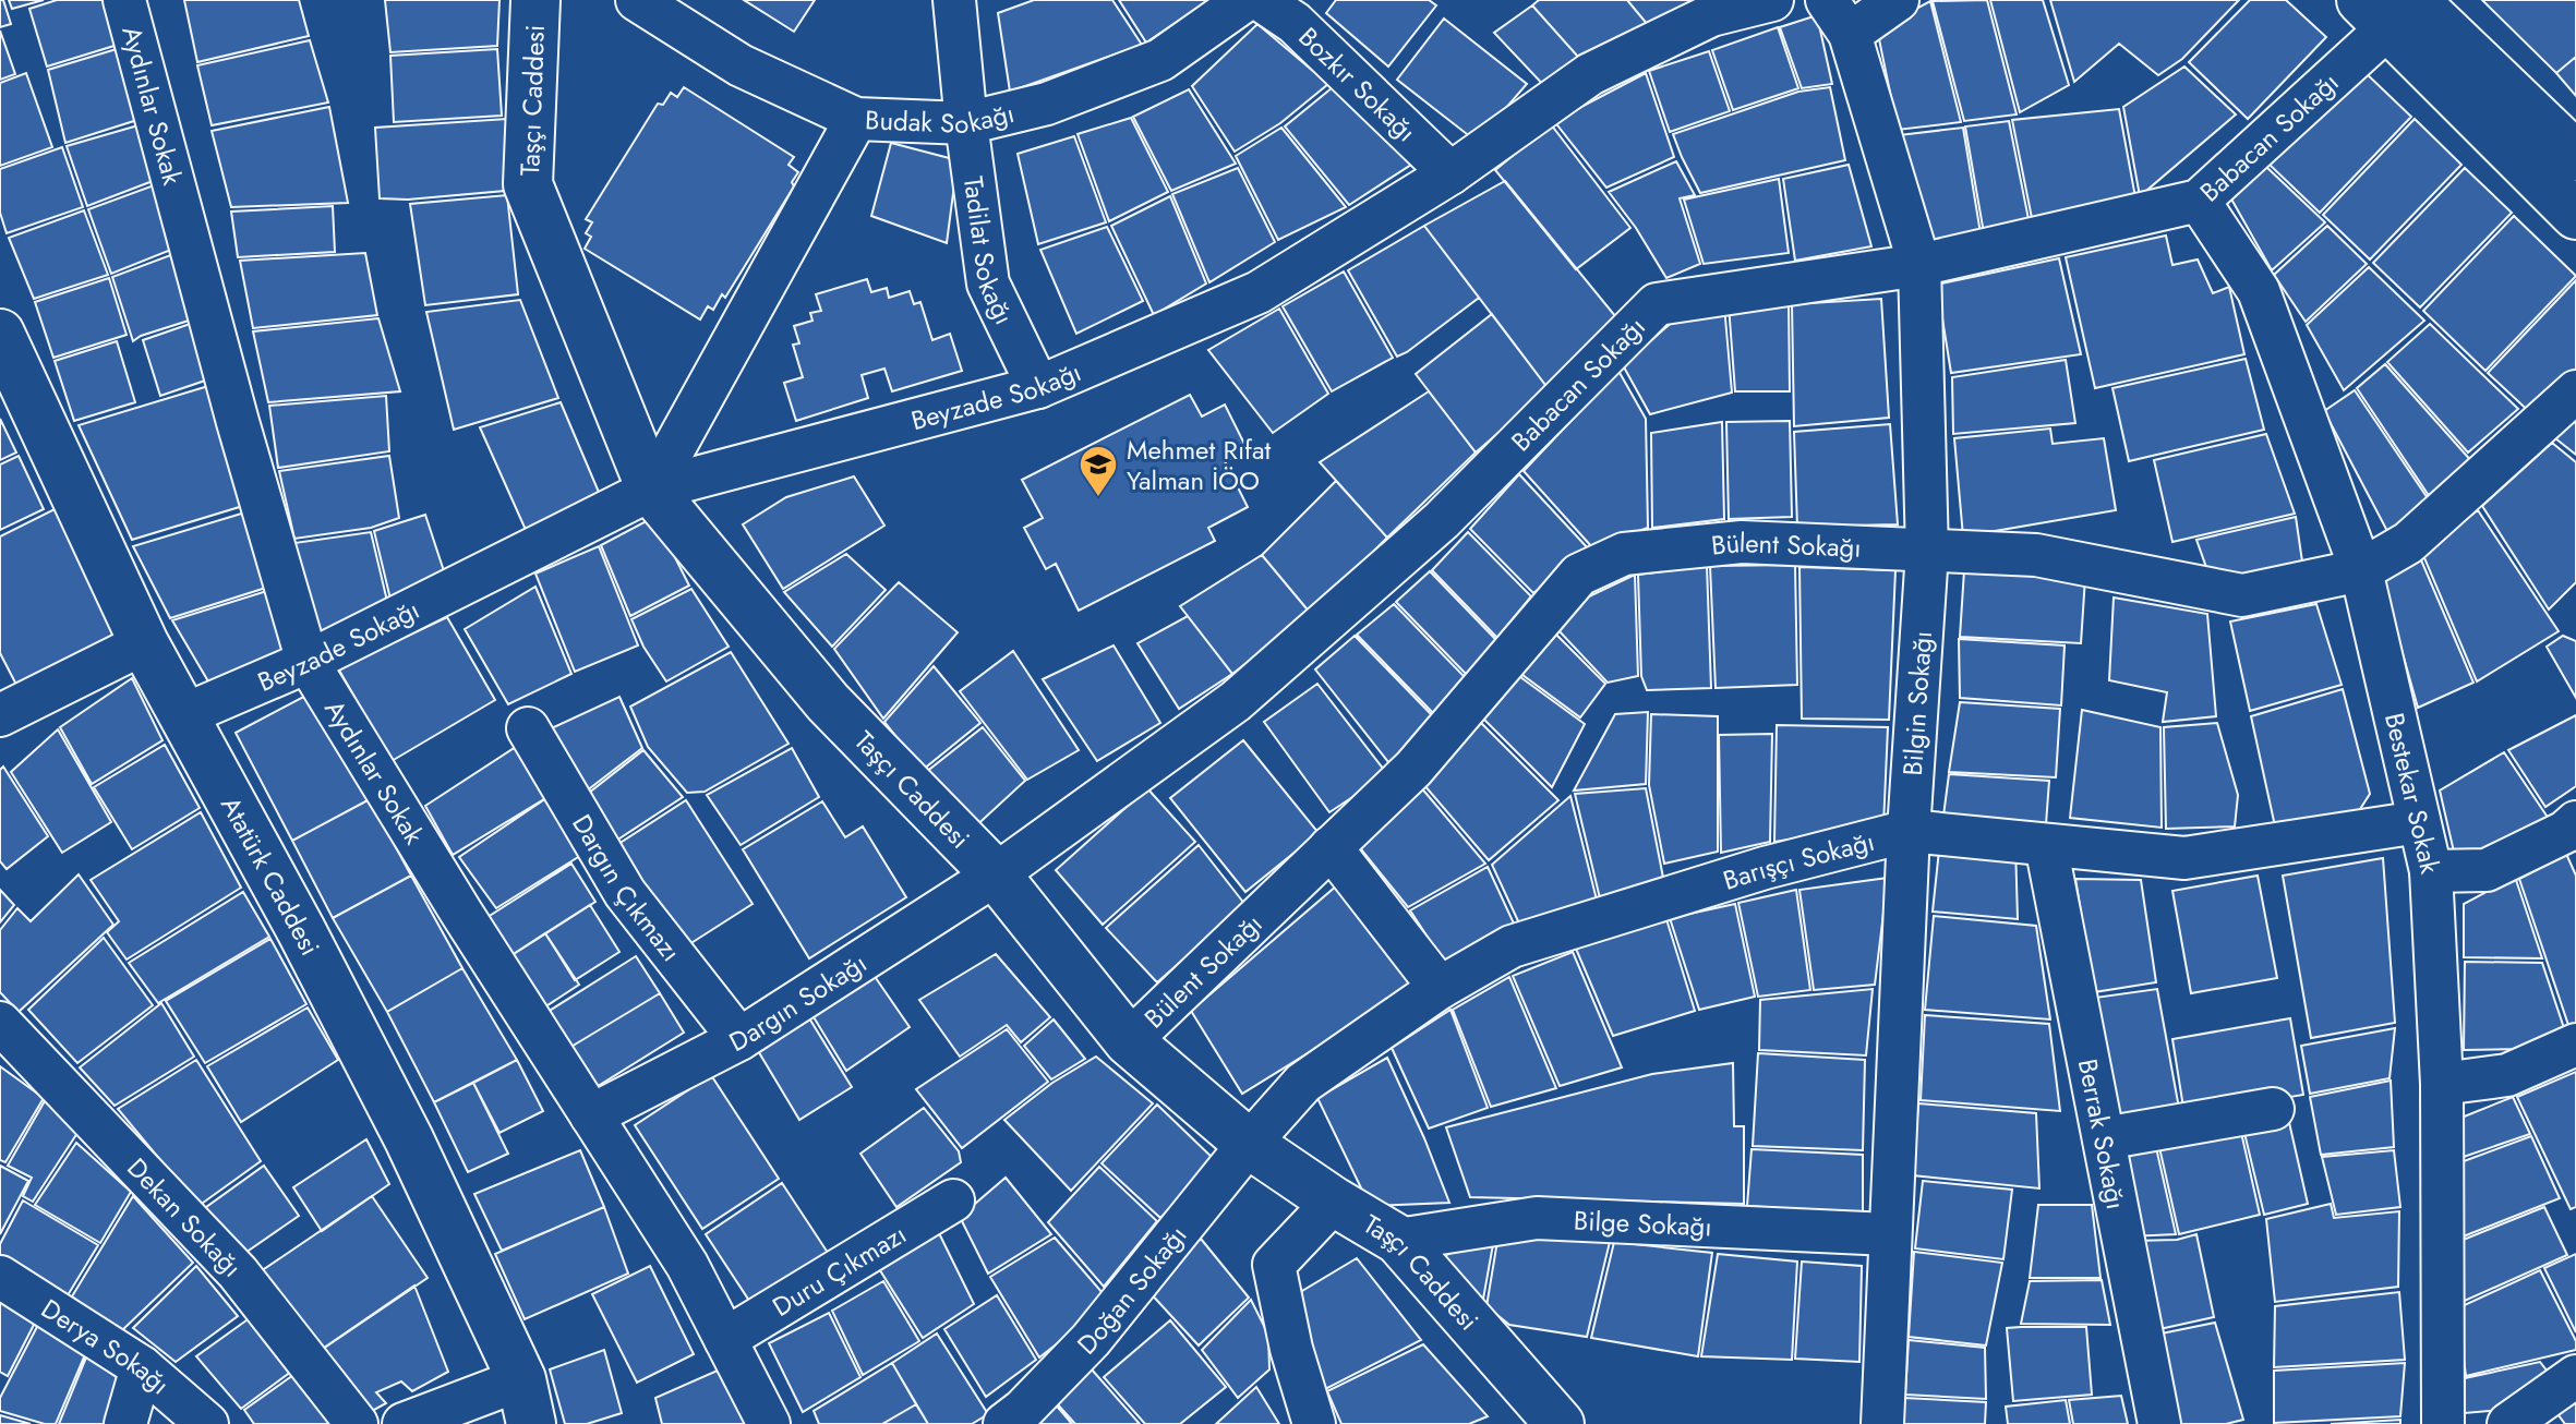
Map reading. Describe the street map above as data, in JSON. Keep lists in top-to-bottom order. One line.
{"streets":{"street":["Bozkır Sokağı","Taşçı Caddesi","Aydınlar Sokak","Budak Sokağı","Babacan Sokağı","Tadilat Sokağı","Beyzade Sokağı","Bülent Sokağı","Bilgin Sokağı","Bestekar Sokak","Barışçı Sokağı","Atatürk Caddesi","Dargın Çıkmazı","Dargın Sokağı","Berrak Sokağı","Dekan Sokağı","Bilge Sokağı","Duru Çıkmazı","Doğan Sokağı","Derya Sokağı"]},"crossings":[["Bozkır Sokağı","Beyzade Sokağı"],["Taşçı Caddesi","Babacan Sokağı"],["Taşçı Caddesi","Beyzade Sokağı"],["Taşçı Caddesi","Bülent Sokağı"],["Taşçı Caddesi","Barışçı Sokağı"],["Taşçı Caddesi","Dargın Sokağı"],["Taşçı Caddesi","Bilge Sokağı"],["Taşçı Caddesi","Doğan Sokağı"],["Aydınlar Sokak","Beyzade Sokağı"],["Aydınlar Sokak","Dargın Sokağı"],["Aydınlar Sokak","Duru Çıkmazı"],["Budak Sokağı","Tadilat Sokağı"],["Babacan Sokağı","Bilgin Sokağı"],["Babacan Sokağı","Bestekar Sokak"],["Babacan Sokağı","Dargın Sokağı"],["Tadilat Sokağı","Beyzade Sokağı"],["Beyzade Sokağı","Atatürk Caddesi"],["Bülent Sokağı","Bilgin Sokağı"],["Bülent Sokağı","Bestekar Sokak"],["Bilgin Sokağı","Barışçı Sokağı"],["Bilgin Sokağı","Bilge Sokağı"],["Bestekar Sokak","Barışçı Sokağı"],["Barışçı Sokağı","Berrak Sokağı"],["Barışçı Sokağı","Doğan Sokağı"],["Dargın Çıkmazı","Dargın Sokağı"]],"places":{"school or university":["Mehmet Rıfat Yalman İÖO"]}}
